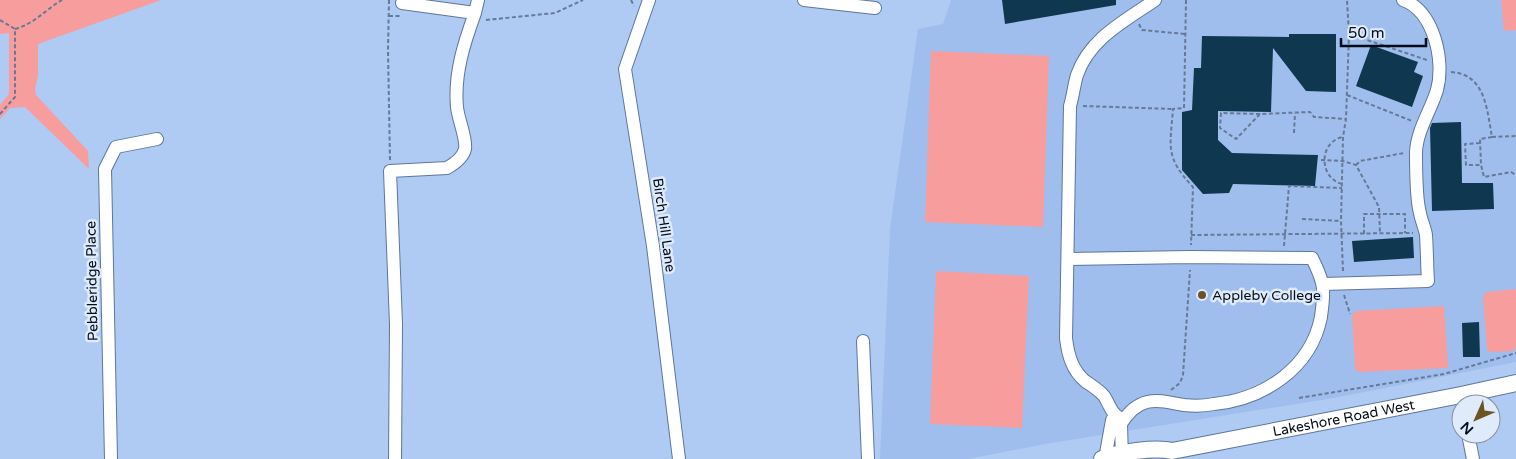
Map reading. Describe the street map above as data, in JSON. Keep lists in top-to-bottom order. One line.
{"streets":{"main road":["Lakeshore Road West"],"street":["Birch Hill Lane","Pebbleridge Place"]},"places":["Appleby College"],"scale_bar":"50 m","north":"bottom left"}
